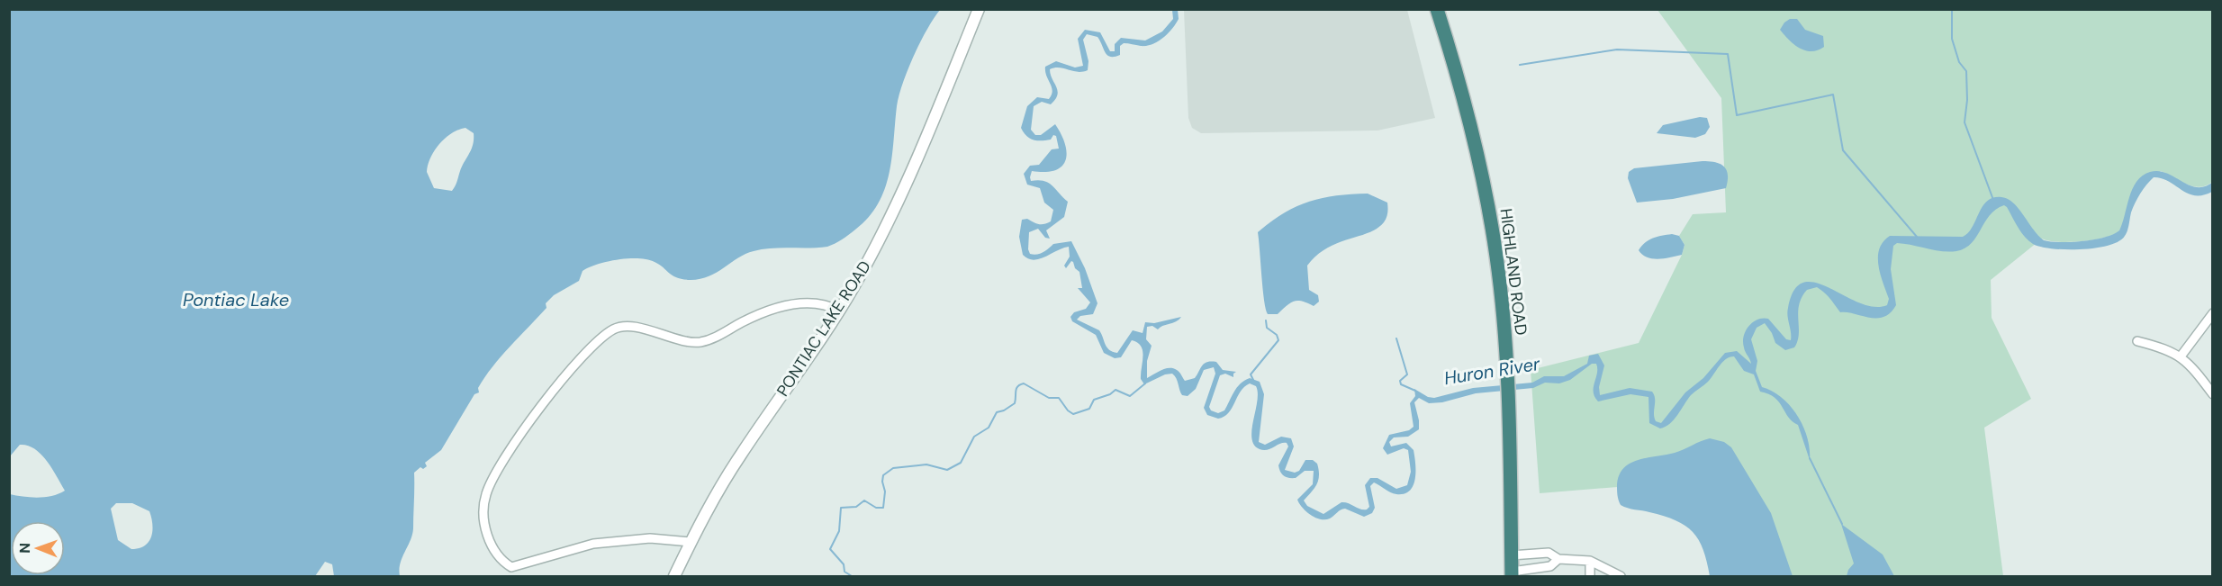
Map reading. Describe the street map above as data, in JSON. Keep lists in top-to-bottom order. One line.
{"streets":{"highway":["HIGHLAND ROAD"],"street":["PONTIAC LAKE ROAD"]},"water":["Pontiac Lake","Huron River"],"north":"left"}
